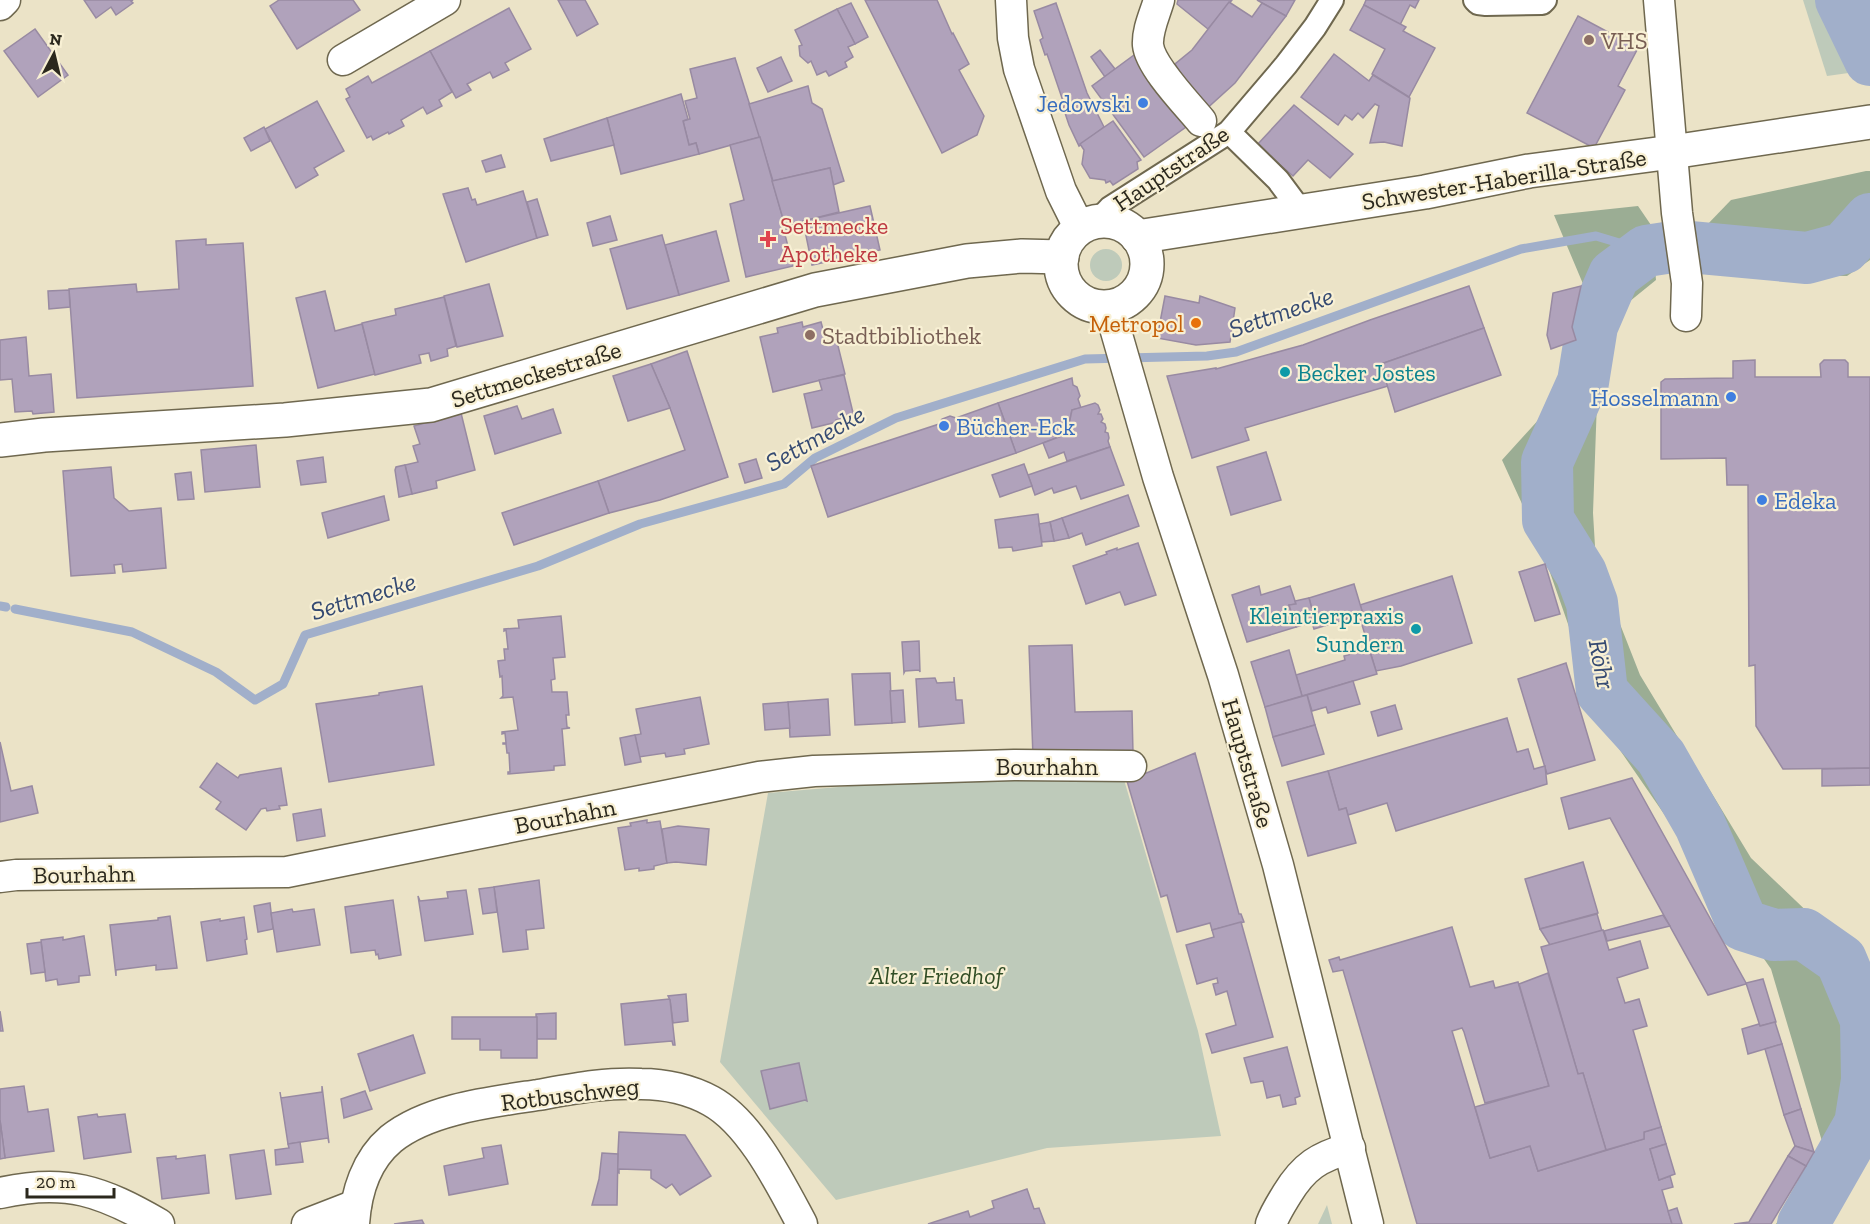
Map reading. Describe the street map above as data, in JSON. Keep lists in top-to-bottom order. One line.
{"streets":{"street":["Hauptstraße","Schwester-Haberilla-Straße","Settmeckestraße","Bourhahn","Rotbuschweg"]},"crossings":[["Hauptstraße","Schwester-Haberilla-Straße"],["Hauptstraße","Settmeckestraße"],["Schwester-Haberilla-Straße","Settmeckestraße"]],"water":["Settmecke","Röhr"],"parks":["Alter Friedhof"],"places":{"other":["VHS","Jedowski","Metropol","Stadtbibliothek","Becker Jostes","Hosselmann","Bücher-Eck","Edeka","Kleintierpraxis Sundern"],"health":["Settmecke Apotheke"]},"scale_bar":"20 m","north":"top"}
